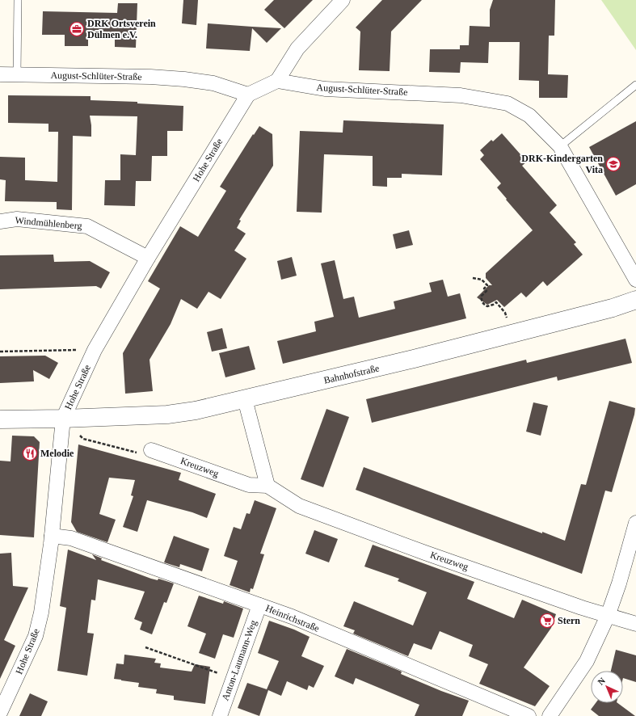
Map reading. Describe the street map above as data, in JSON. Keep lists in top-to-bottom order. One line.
{"streets":{"street":["August-Schlüter-Straße","Hohe Straße","Windmühlenberg","Bahnhofstraße","Kreuzweg","Heinrichstraße","Anton-Laumann-Weg"]},"crossings":[["August-Schlüter-Straße","Hohe Straße"],["Hohe Straße","Windmühlenberg"],["Hohe Straße","Bahnhofstraße"],["Hohe Straße","Heinrichstraße"],["Heinrichstraße","Anton-Laumann-Weg"]],"places":{"office":["DRK Ortsverein Dülmen e.V."],"school or university":["DRK-Kindergarten Vita"],"restaurant":["Melodie"],"supermarket":["Stern"]},"north":"top left"}
